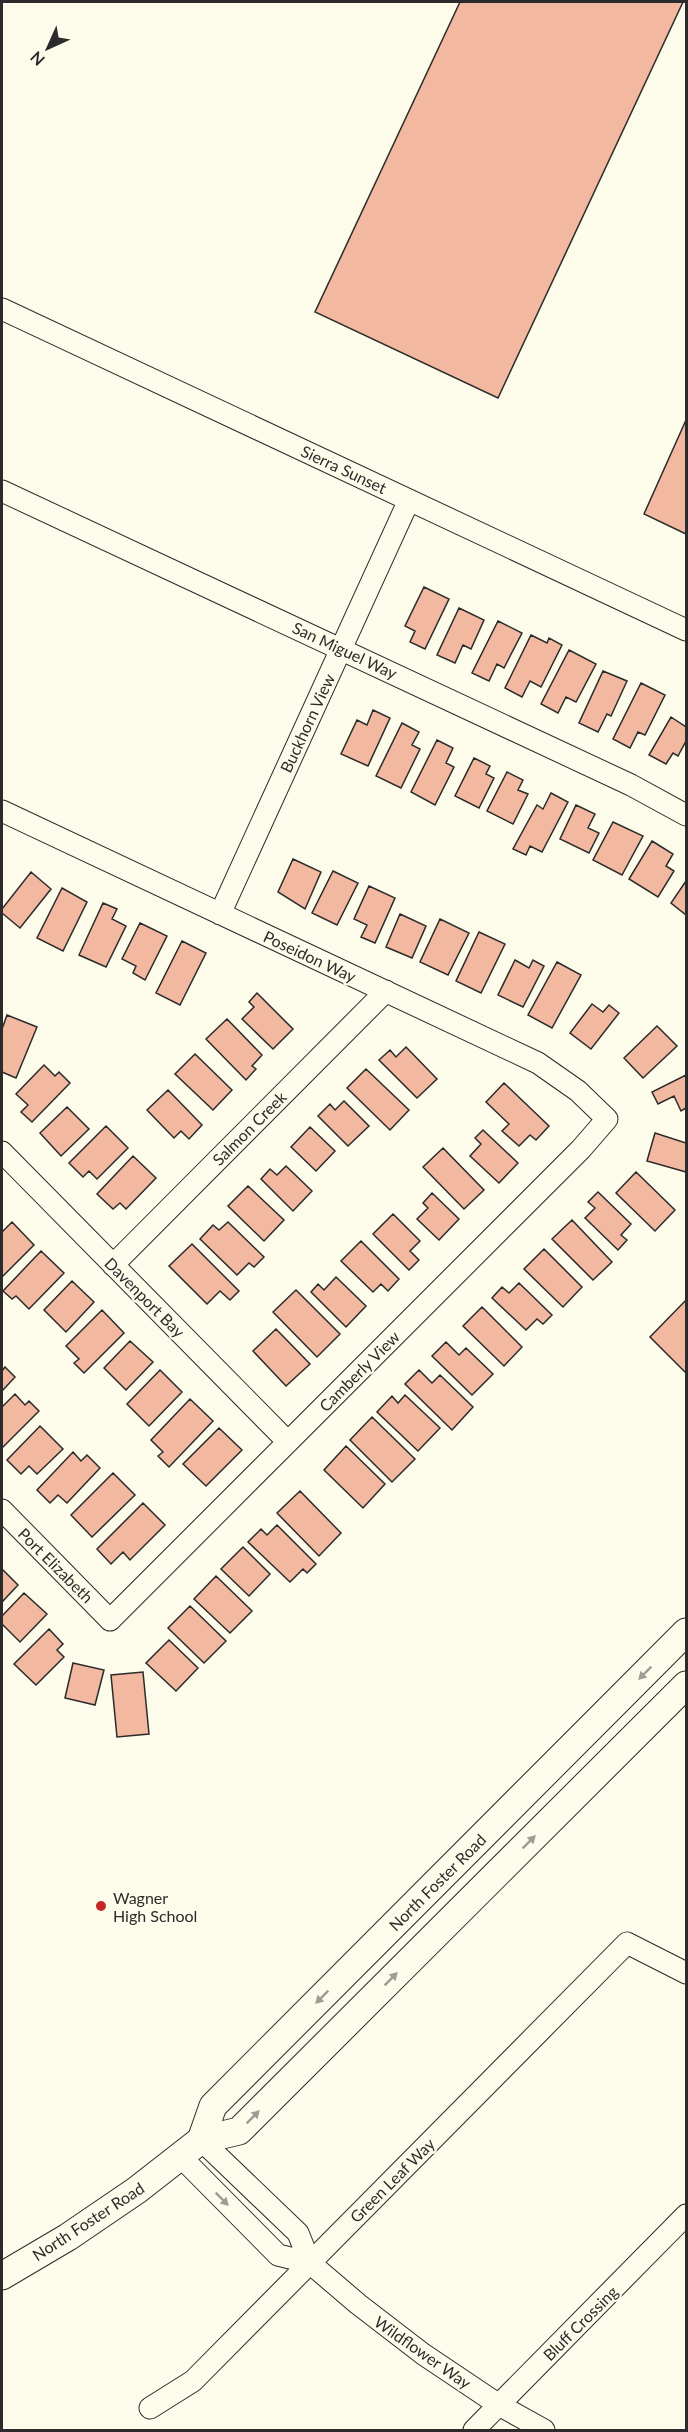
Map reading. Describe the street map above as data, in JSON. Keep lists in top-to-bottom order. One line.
{"streets":{"main road":["North Foster Road"],"street":["Sierra Sunset","San Miguel Way","Buckhorn View","Poseidon Way","Salmon Creek","Davenport Bay","Camberly View","Port Elizabeth","Green Leaf Way","Bluff Crossing","Wildflower Way"]},"crossings":[["Sierra Sunset","Buckhorn View"],["San Miguel Way","Buckhorn View"],["Buckhorn View","Poseidon Way"],["Poseidon Way","Salmon Creek"],["Poseidon Way","Camberly View"],["Salmon Creek","Davenport Bay"],["Davenport Bay","Camberly View"],["Camberly View","Port Elizabeth"],["North Foster Road","Wildflower Way"],["Green Leaf Way","Wildflower Way"],["Bluff Crossing","Wildflower Way"]],"places":["Wagner High School"],"north":"bottom left"}
